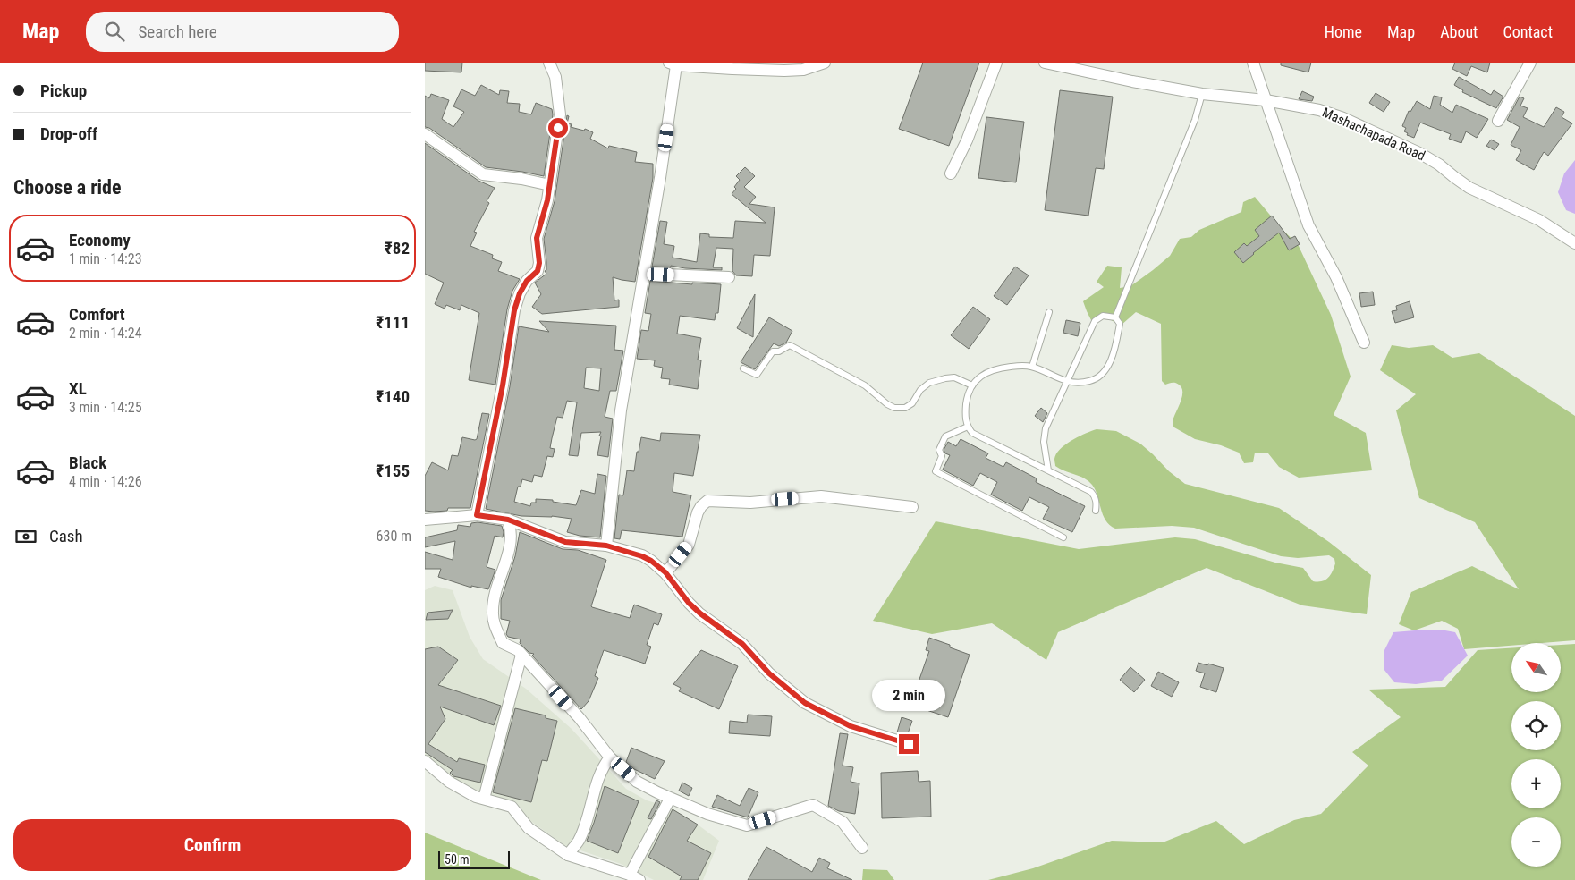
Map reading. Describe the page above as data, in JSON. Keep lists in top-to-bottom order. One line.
{"streets":{"street":["Mashachapada Road"]},"scale_bar":"50 m","north":"top left","page":{"header":"Map","search":"Search here","nav":["Home","Map","About","Contact"],"banner":["Pickup","Drop-off"],"heading":"Choose a ride","list":[{"name":"Economy","note":"1 min · 14:23","value":"₹82"},{"name":"Comfort","note":"2 min · 14:24","value":"₹111"},{"name":"XL","note":"3 min · 14:25","value":"₹140"},{"name":"Black","note":"4 min · 14:26","value":"₹155"}],"pay":["Cash","630 m"],"map_buttons":["+","−"],"bubble":"2 min","buttons":"Confirm","scale":"50 m"}}
